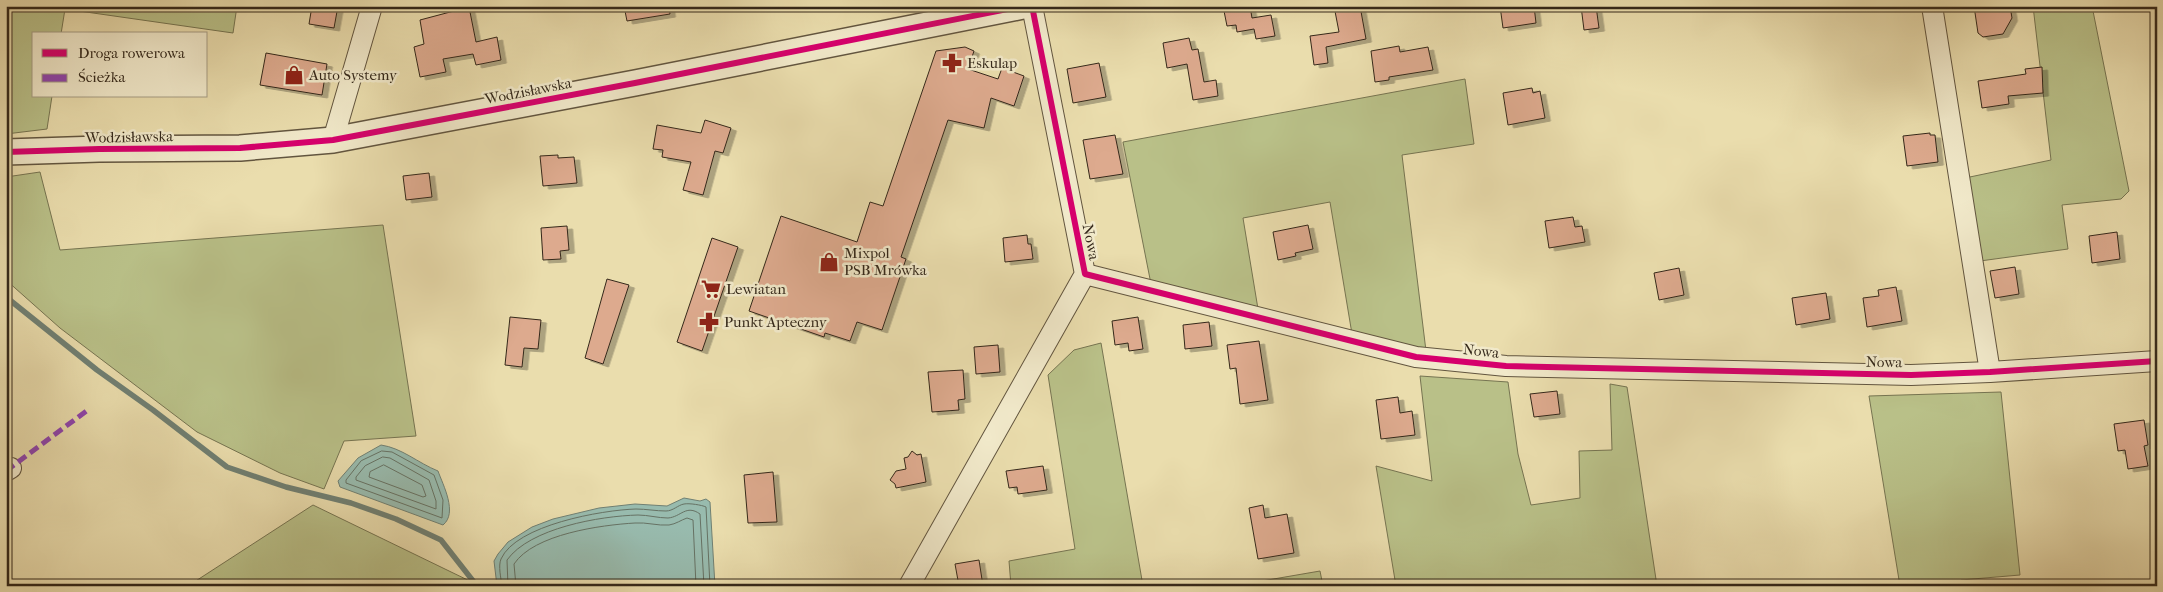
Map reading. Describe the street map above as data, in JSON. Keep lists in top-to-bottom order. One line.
{"streets":{"street":["Wodzisławska","Nowa"]},"crossings":[["Wodzisławska","Nowa"]],"places":{"pharmacy":["Eskulap","Punkt Apteczny"],"shop":["Auto Systemy","Mixpol PSB Mrówka"],"supermarket":["Lewiatan"]},"legend":["Droga rowerowa","Ścieżka"]}
